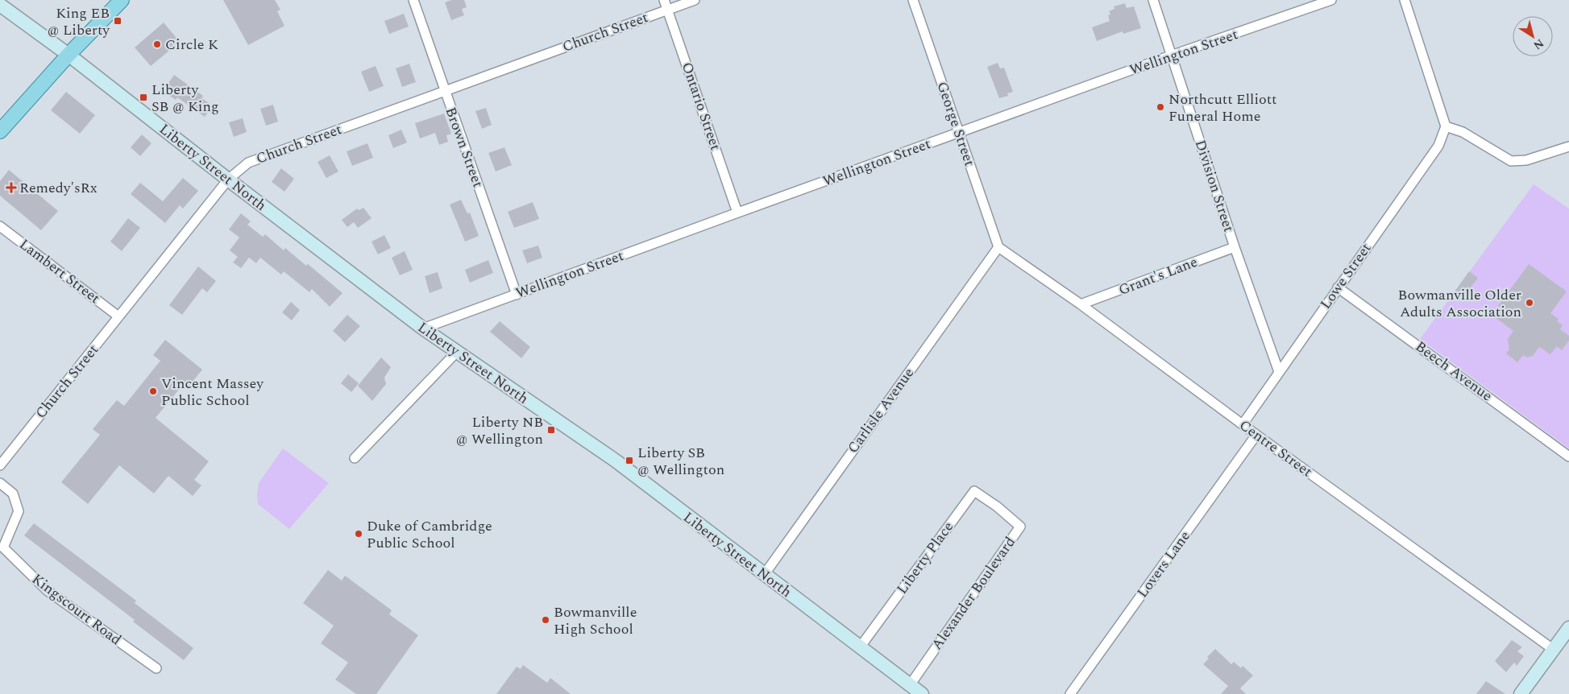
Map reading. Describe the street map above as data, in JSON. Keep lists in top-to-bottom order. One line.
{"streets":{"main road":["Liberty Street North"],"street":["Church Street","Wellington Street","Ontario Street","George Street","Brown Street","Division Street","Lambert Street","Grant's Lane","Lowe Street","Beech Avenue","Carlisle Avenue","Centre Street","Liberty Place","Lovers Lane","Alexander Boulevard","Kingscourt Road"]},"crossings":[["Church Street","Ontario Street"],["Church Street","Brown Street"],["Church Street","Liberty Street North"],["Church Street","Lambert Street"],["Wellington Street","Ontario Street"],["Wellington Street","George Street"],["Wellington Street","Brown Street"],["Wellington Street","Liberty Street North"],["Wellington Street","Division Street"],["George Street","Carlisle Avenue"],["George Street","Centre Street"],["Liberty Street North","Carlisle Avenue"],["Liberty Street North","Liberty Place"],["Liberty Street North","Alexander Boulevard"],["Division Street","Grant's Lane"],["Division Street","Lowe Street"],["Grant's Lane","Centre Street"],["Lowe Street","Beech Avenue"],["Lowe Street","Centre Street"],["Carlisle Avenue","Centre Street"],["Centre Street","Lovers Lane"],["Liberty Place","Alexander Boulevard"]],"places":{"transit":["King EB @ Liberty","Liberty SB @ King","Liberty NB @ Wellington","Liberty SB @ Wellington"],"other":["Circle K","Northcutt Elliott Funeral Home","Bowmanville Older Adults Association","Vincent Massey Public School","Duke of Cambridge Public School","Bowmanville High School"],"health":["Remedy'sRx"]},"north":"bottom right"}
